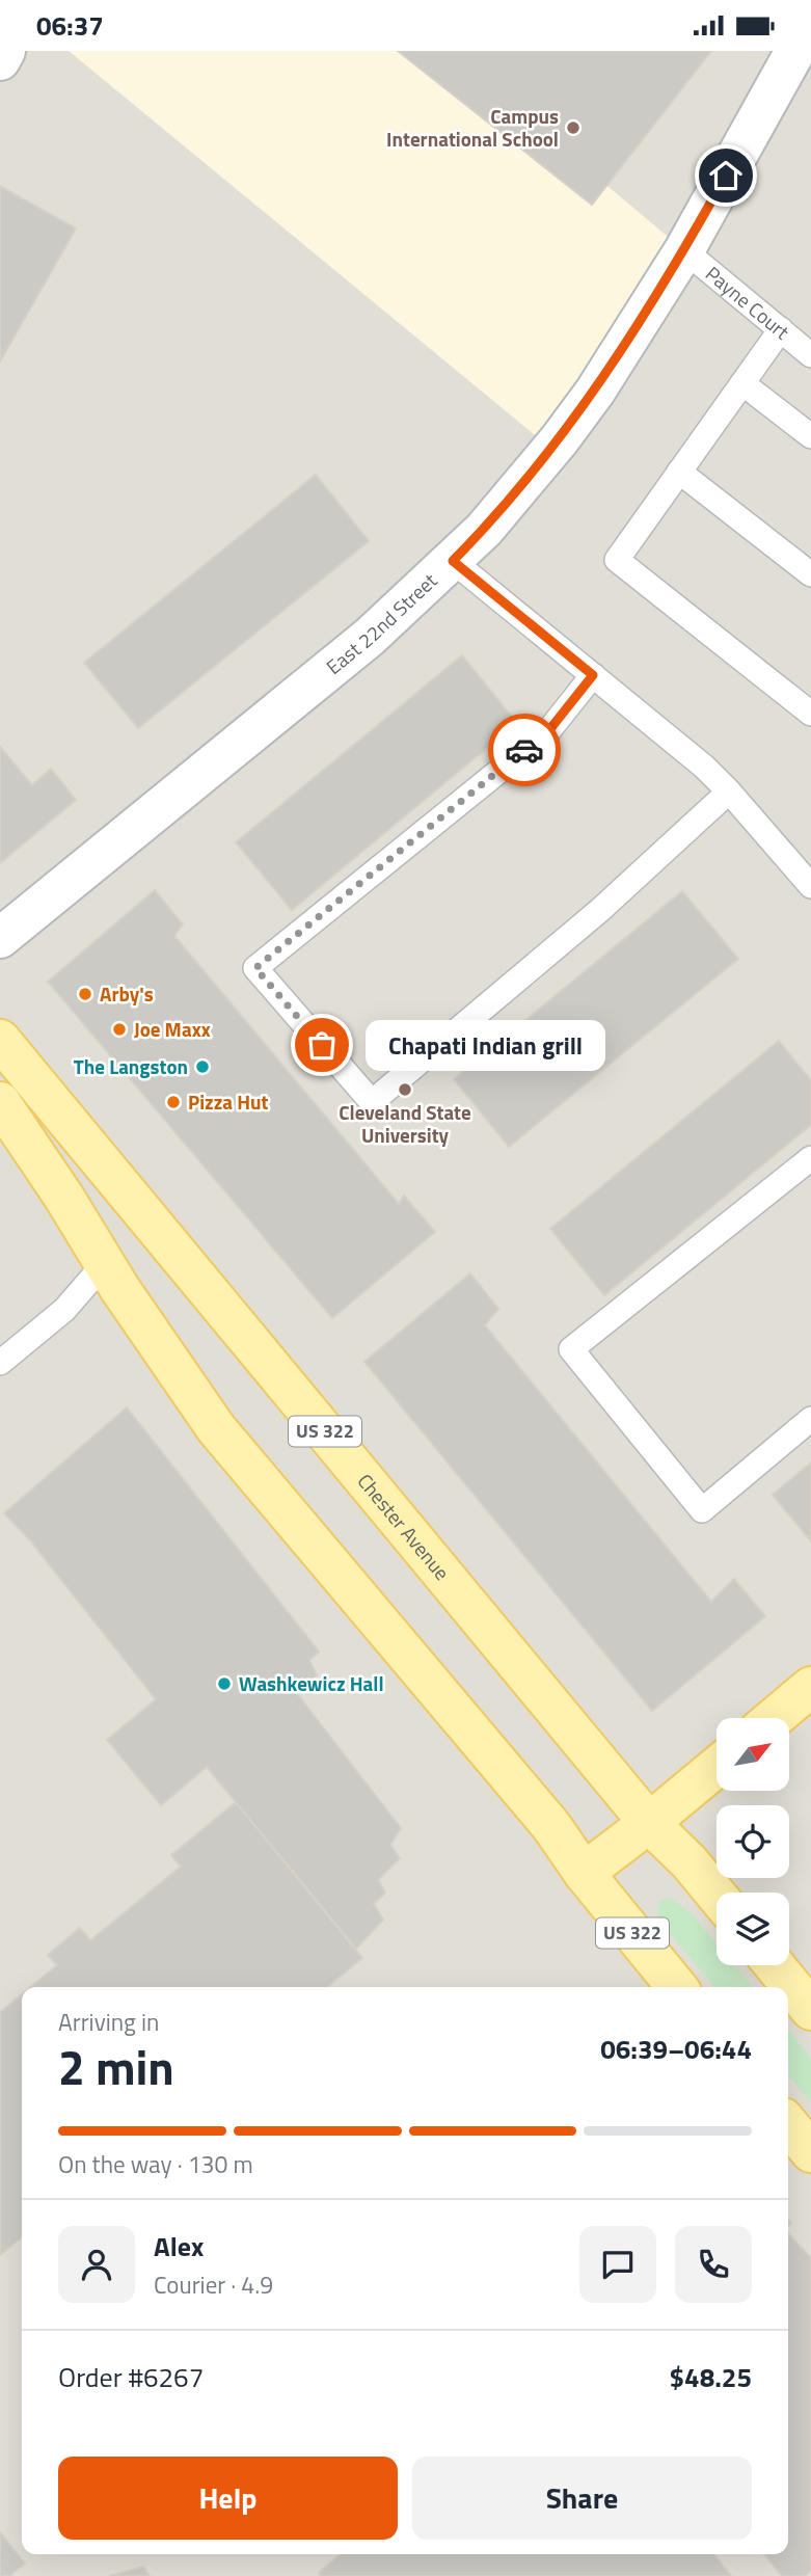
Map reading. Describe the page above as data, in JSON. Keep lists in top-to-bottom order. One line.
{"streets":{"main road":["US 322","Chester Avenue"],"street":["East 22nd Street"],"lane":["Payne Court"]},"crossings":[["Payne Court","East 22nd Street"]],"places":["Campus International School","Arby's","Joe Maxx","Chapati Indian grill","The Langston","Cleveland State University","Pizza Hut","Washkewicz Hall"],"north":"top right","page":{"status":"06:37","bubble":"Chapati Indian grill","heading":["2 min","Arriving in","06:39–06:44"],"panel":["Alex","Courier · 4.9","Order #6267","$48.25"],"bar":"On the way · 130 m","buttons":["Help","Share"]}}
